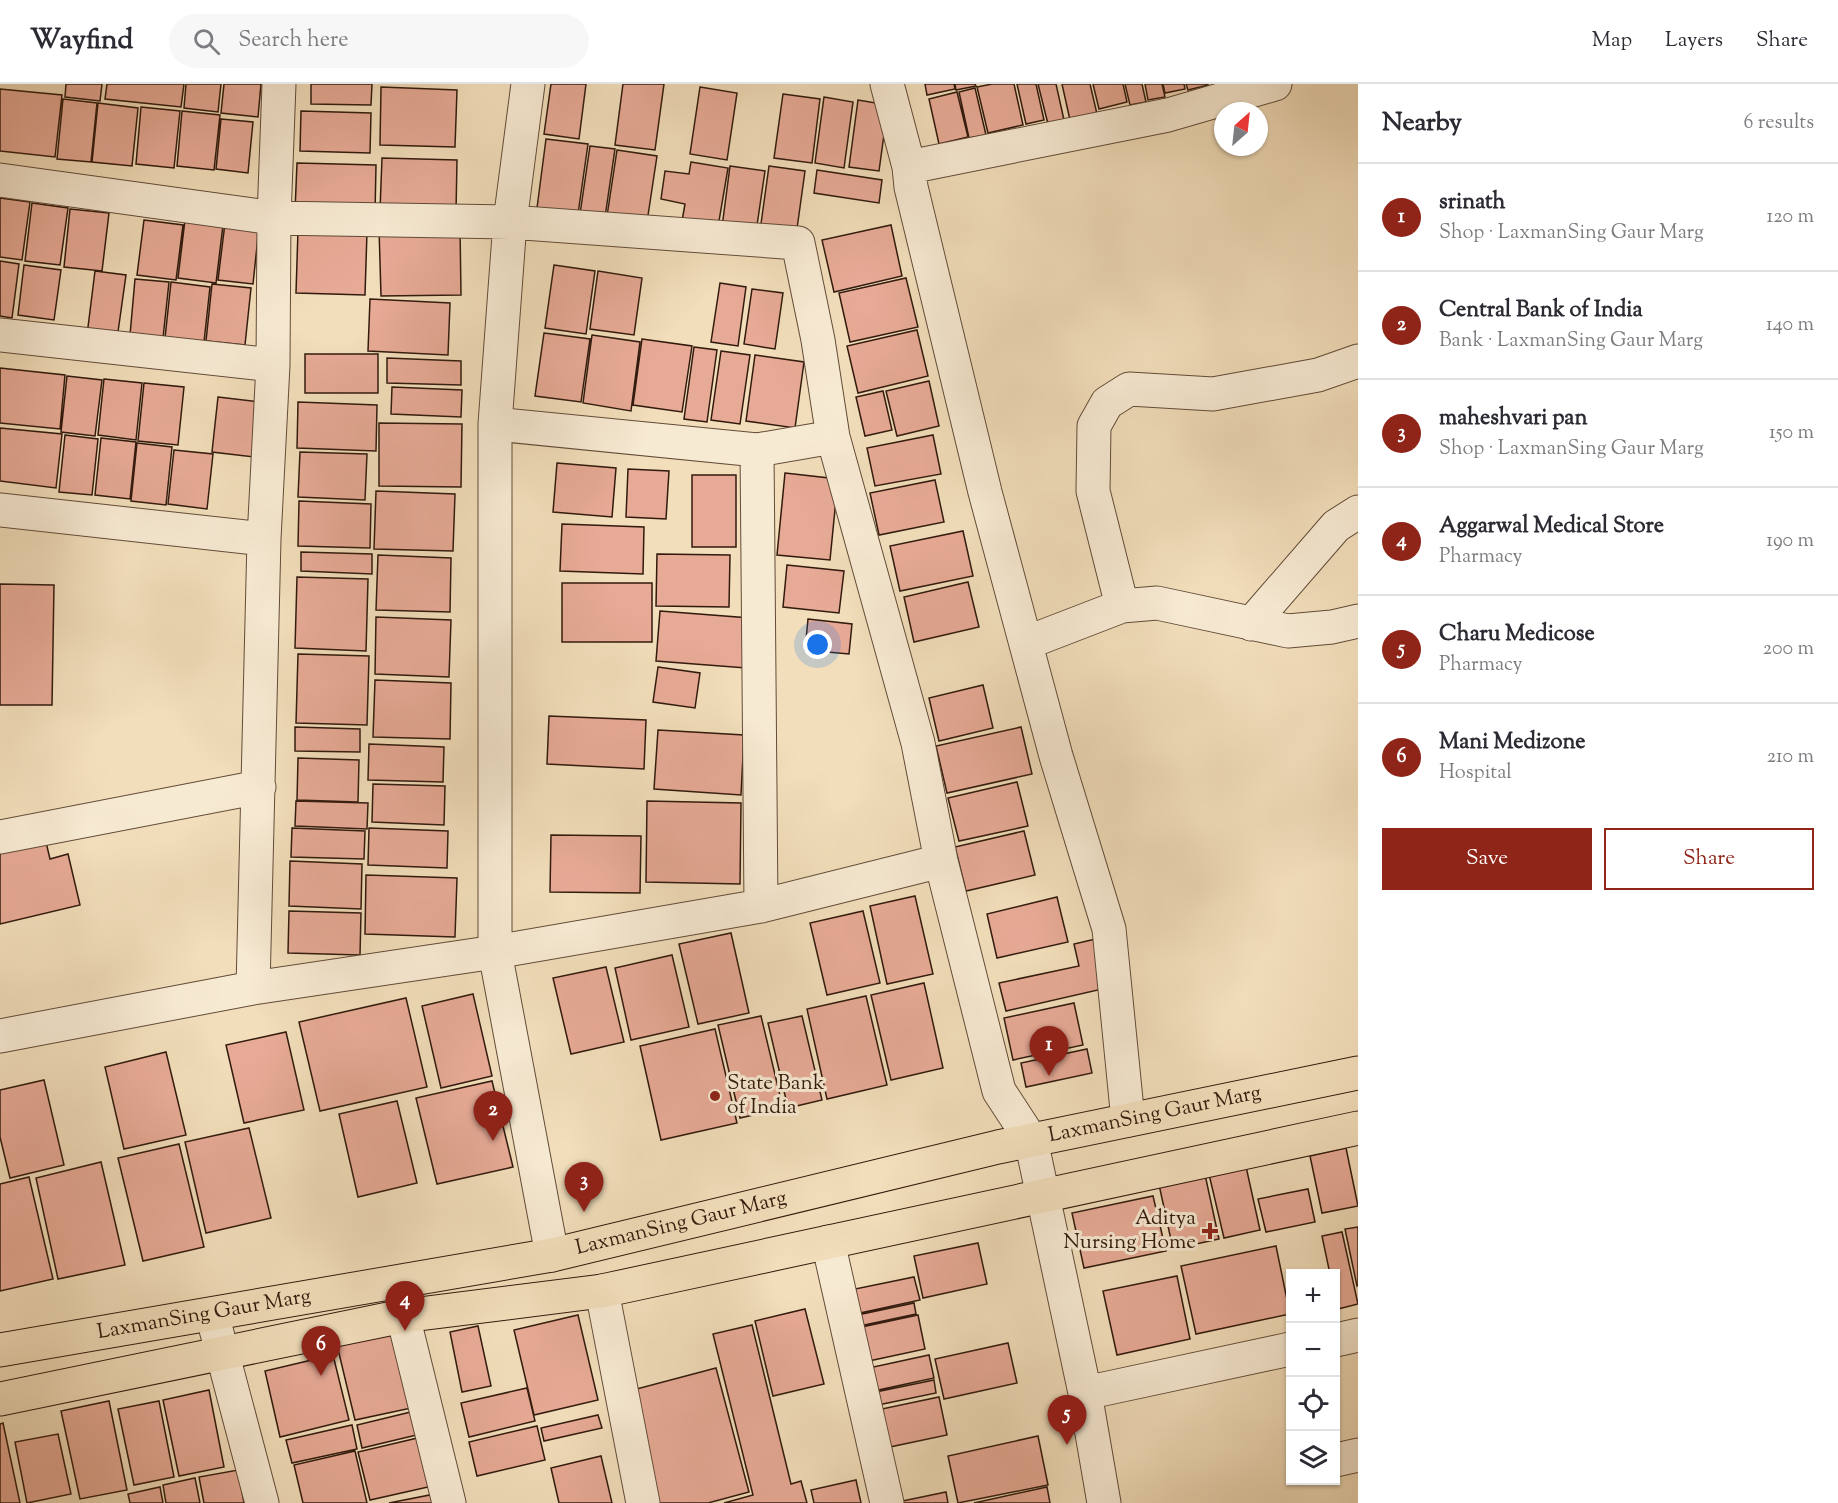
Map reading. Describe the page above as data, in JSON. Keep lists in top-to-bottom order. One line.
{"streets":{"main road":["LaxmanSing Gaur Marg"]},"places":{"other":["State Bank of India"],"health":["Aditya Nursing Home"]},"north":"top right","page":{"header":"Wayfind","search":"Search here","nav":["Map","Layers","Share"],"heading":["Nearby","6 results"],"list":[{"mark":"1","name":"srinath","note":"Shop · LaxmanSing Gaur Marg","value":"120 m"},{"mark":"2","name":"Central Bank of India","note":"Bank · LaxmanSing Gaur Marg","value":"140 m"},{"mark":"3","name":"maheshvari pan","note":"Shop · LaxmanSing Gaur Marg","value":"150 m"},{"mark":"4","name":"Aggarwal Medical Store","note":"Pharmacy","value":"190 m"},{"mark":"5","name":"Charu Medicose","note":"Pharmacy","value":"200 m"},{"mark":"6","name":"Mani Medizone","note":"Hospital","value":"210 m"}],"buttons":["Save","Share"],"pins":["1","2","3","4","6","5"],"map_buttons":["+","−"]}}
